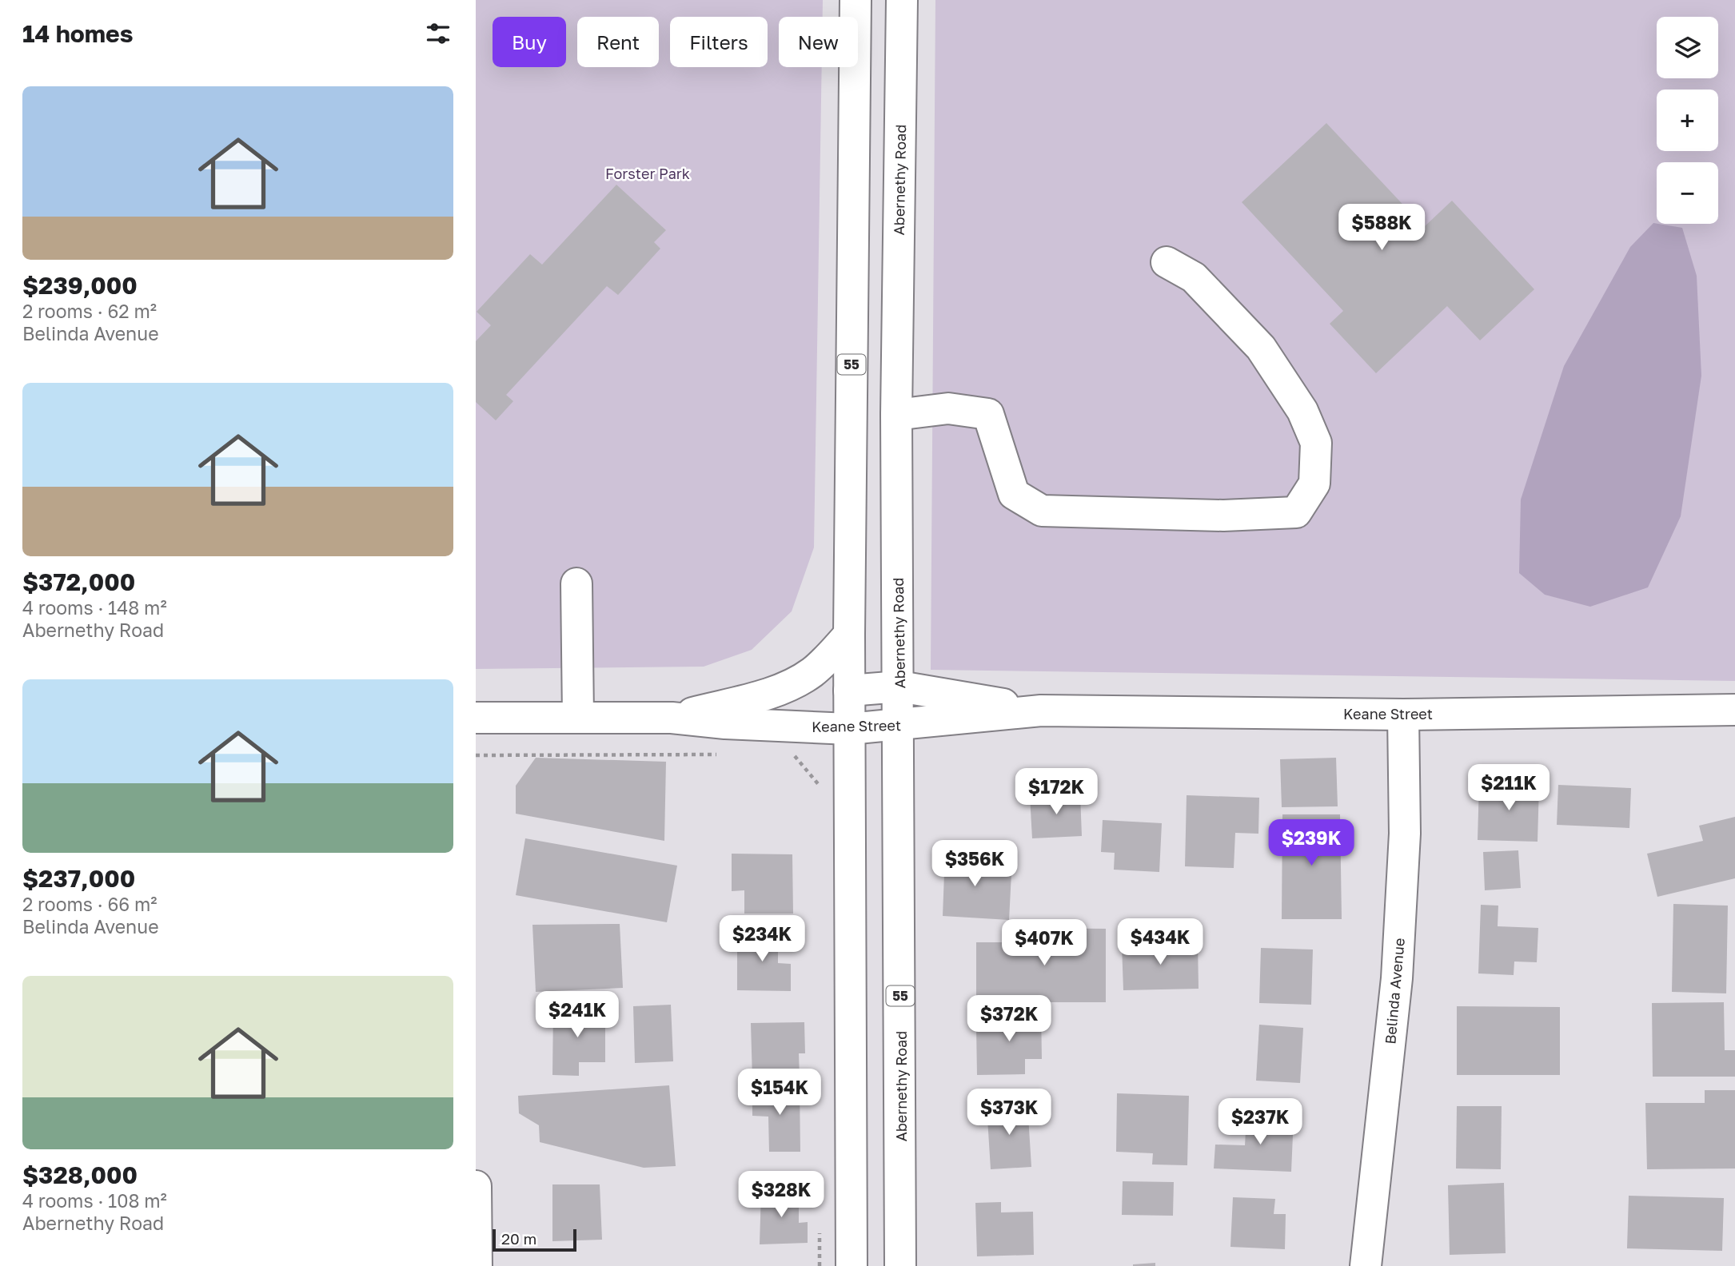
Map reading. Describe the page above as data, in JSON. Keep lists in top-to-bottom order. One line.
{"streets":{"street":["Abernethy Road","55","Keane Street","Belinda Avenue"]},"crossings":[["Abernethy Road","Keane Street"],["55","Keane Street"],["Keane Street","Belinda Avenue"]],"parks":["Forster Park"],"scale_bar":"20 m","page":{"heading":"14 homes","map_buttons":["+","−"],"chip":["Buy","Rent","Filters","New"],"list":[{"name":"$239,000","note":"2 rooms · 62 m² · Belinda Avenue"},{"name":"$372,000","note":"4 rooms · 148 m² · Abernethy Road"},{"name":"$237,000","note":"2 rooms · 66 m² · Belinda Avenue"},{"name":"$328,000","note":"4 rooms · 108 m² · Abernethy Road"}],"price":["$588K","$211K","$172K","$239K","$356K","$234K","$434K","$407K","$241K","$372K","$154K","$373K","$237K","$328K"],"scale":"20 m"}}
